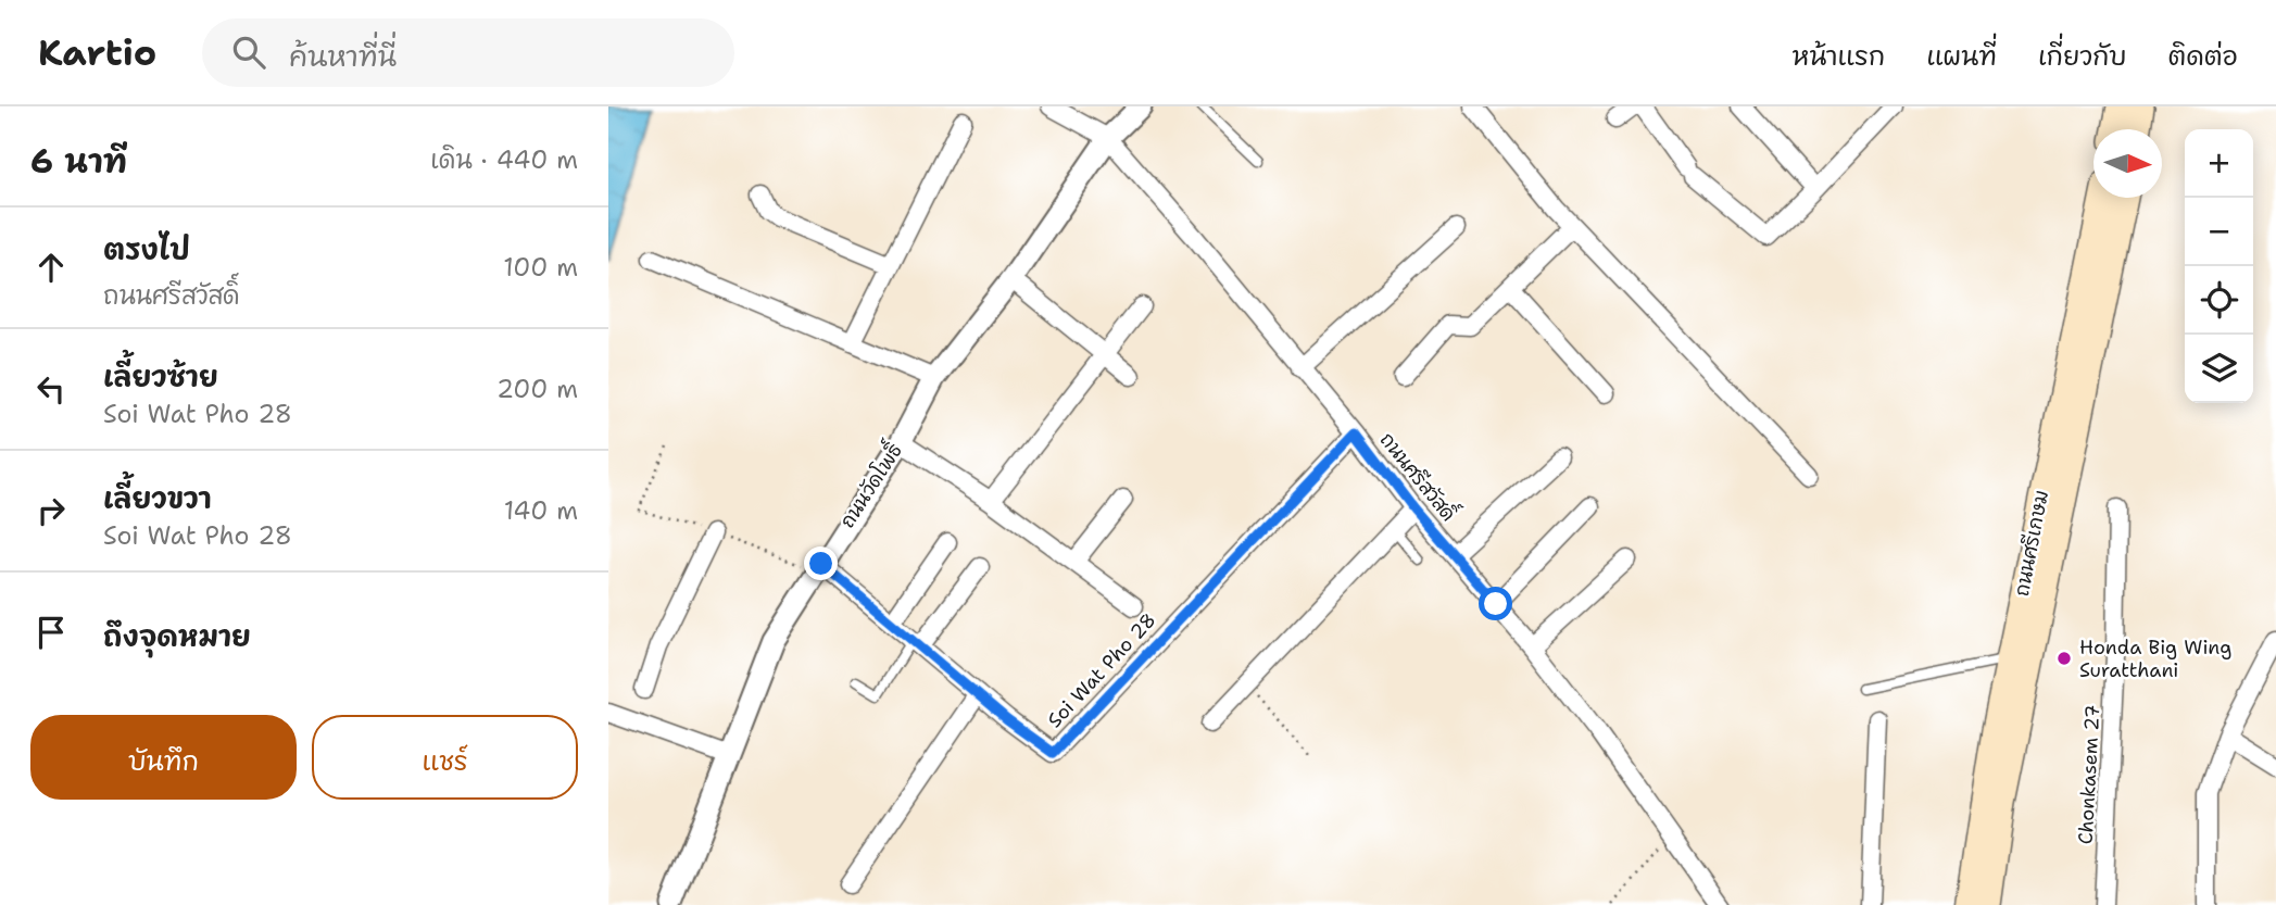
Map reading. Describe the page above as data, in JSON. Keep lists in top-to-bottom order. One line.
{"streets":{"main road":["ถนนศรีเกษม"],"street":["ถนนศรีสวัสดิ์","ถนนวัดโพธิ์","Soi Wat Pho 28","Chonkasem 27"]},"crossings":[["ถนนศรีสวัสดิ์","ถนนวัดโพธิ์"],["ถนนศรีสวัสดิ์","Soi Wat Pho 28"],["ถนนวัดโพธิ์","Soi Wat Pho 28"]],"places":["Honda Big Wing Suratthani"],"north":"right","page":{"header":"Kartio","search":"ค้นหาที่นี่","nav":["หน้าแรก","แผนที่","เกี่ยวกับ","ติดต่อ"],"heading":["6 นาที","เดิน · 440 m"],"map_buttons":["+","−"],"list":[["ตรงไป","ถนนศรีสวัสดิ์","100 m"],["เลี้ยวซ้าย","Soi Wat Pho 28","200 m"],["เลี้ยวขวา","Soi Wat Pho 28","140 m"],"ถึงจุดหมาย"],"buttons":["บันทึก","แชร์"]}}
